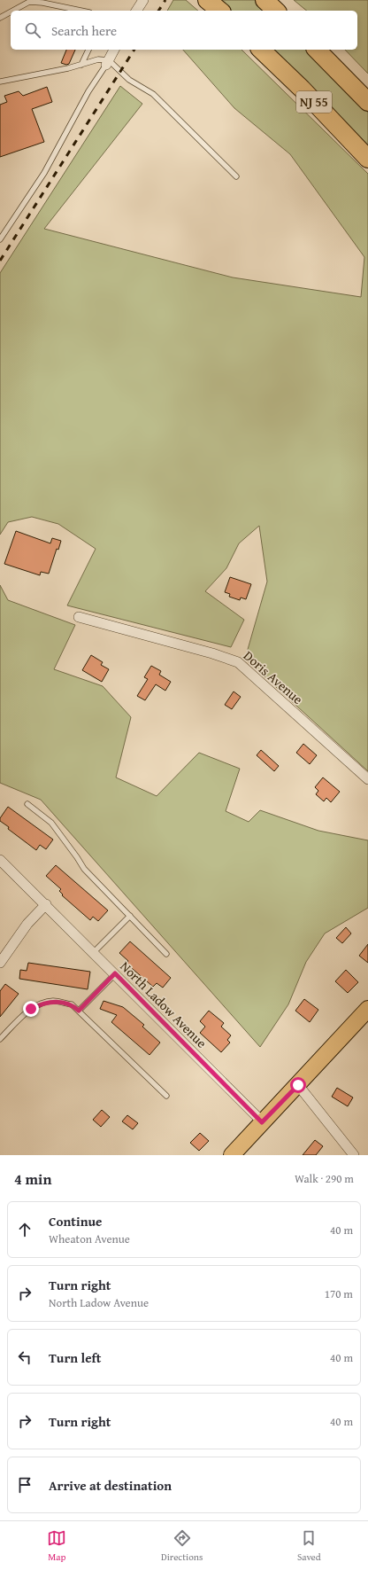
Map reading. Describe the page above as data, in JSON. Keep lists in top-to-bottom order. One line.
{"streets":{"highway":["NJ 55"],"street":["Doris Avenue","North Ladow Avenue"]},"page":{"search":"Search here","heading":["4 min","Walk · 290 m"],"list":[["Continue","Wheaton Avenue","40 m"],["Turn right","North Ladow Avenue","170 m"],["Turn left","40 m"],["Turn right","40 m"],"Arrive at destination"],"nav":["Map","Directions","Saved"]}}
